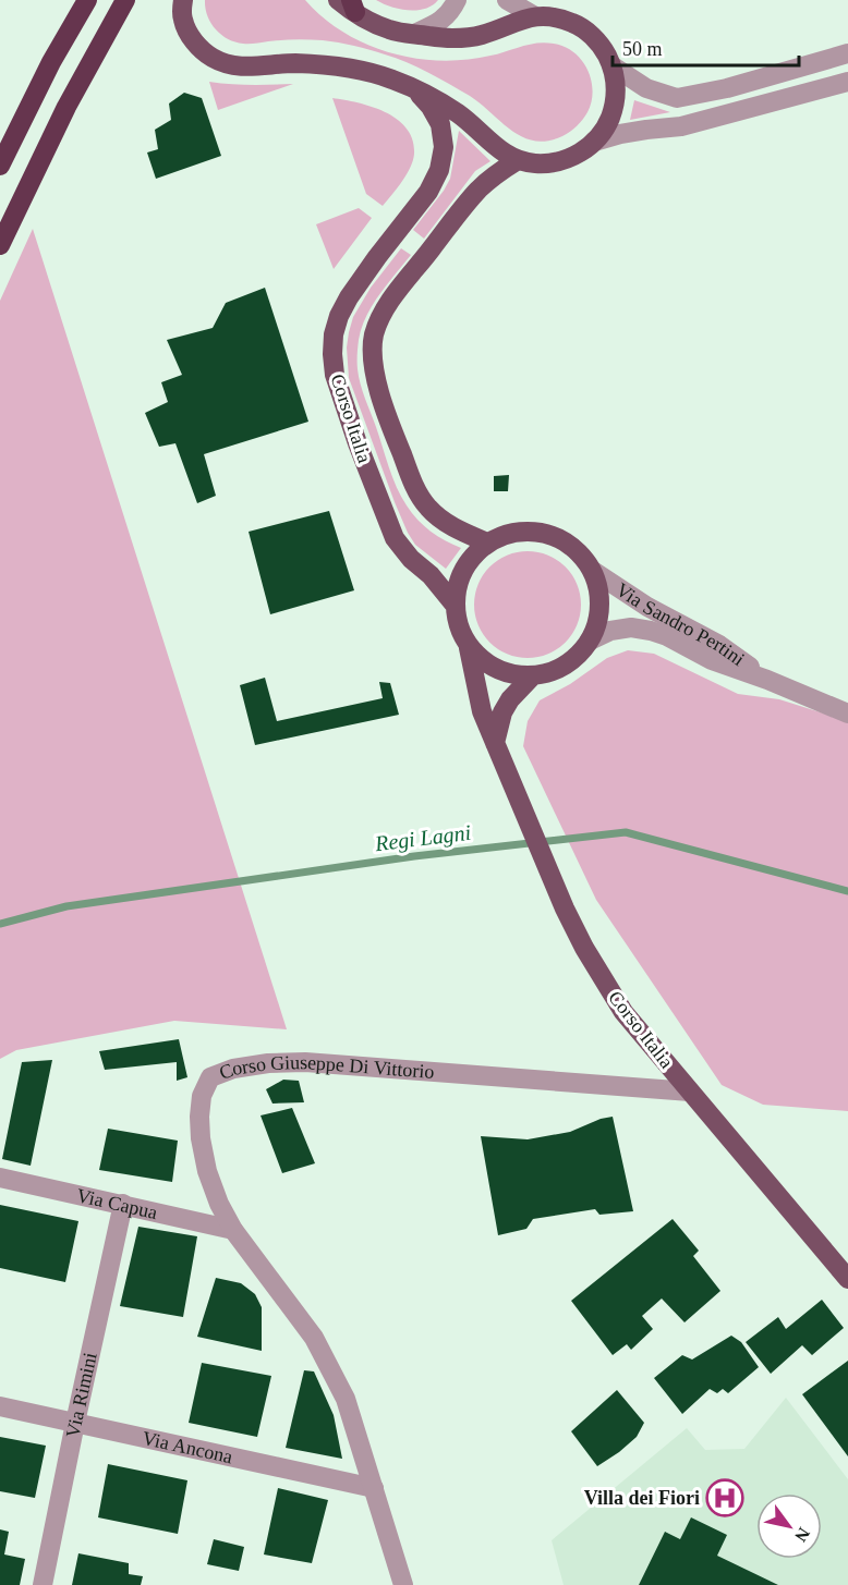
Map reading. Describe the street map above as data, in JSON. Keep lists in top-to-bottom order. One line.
{"streets":{"main road":["Corso Italia"],"street":["Via Sandro Pertini","Corso Giuseppe Di Vittorio","Via Capua","Via Rimini","Via Ancona"]},"crossings":[["Corso Italia","Via Sandro Pertini"],["Corso Italia","Corso Giuseppe Di Vittorio"],["Corso Giuseppe Di Vittorio","Via Capua"],["Corso Giuseppe Di Vittorio","Via Ancona"],["Via Capua","Via Rimini"],["Via Rimini","Via Ancona"]],"water":["Regi Lagni"],"places":{"hospital":["Villa dei Fiori"]},"scale_bar":"50 m","north":"bottom right"}
